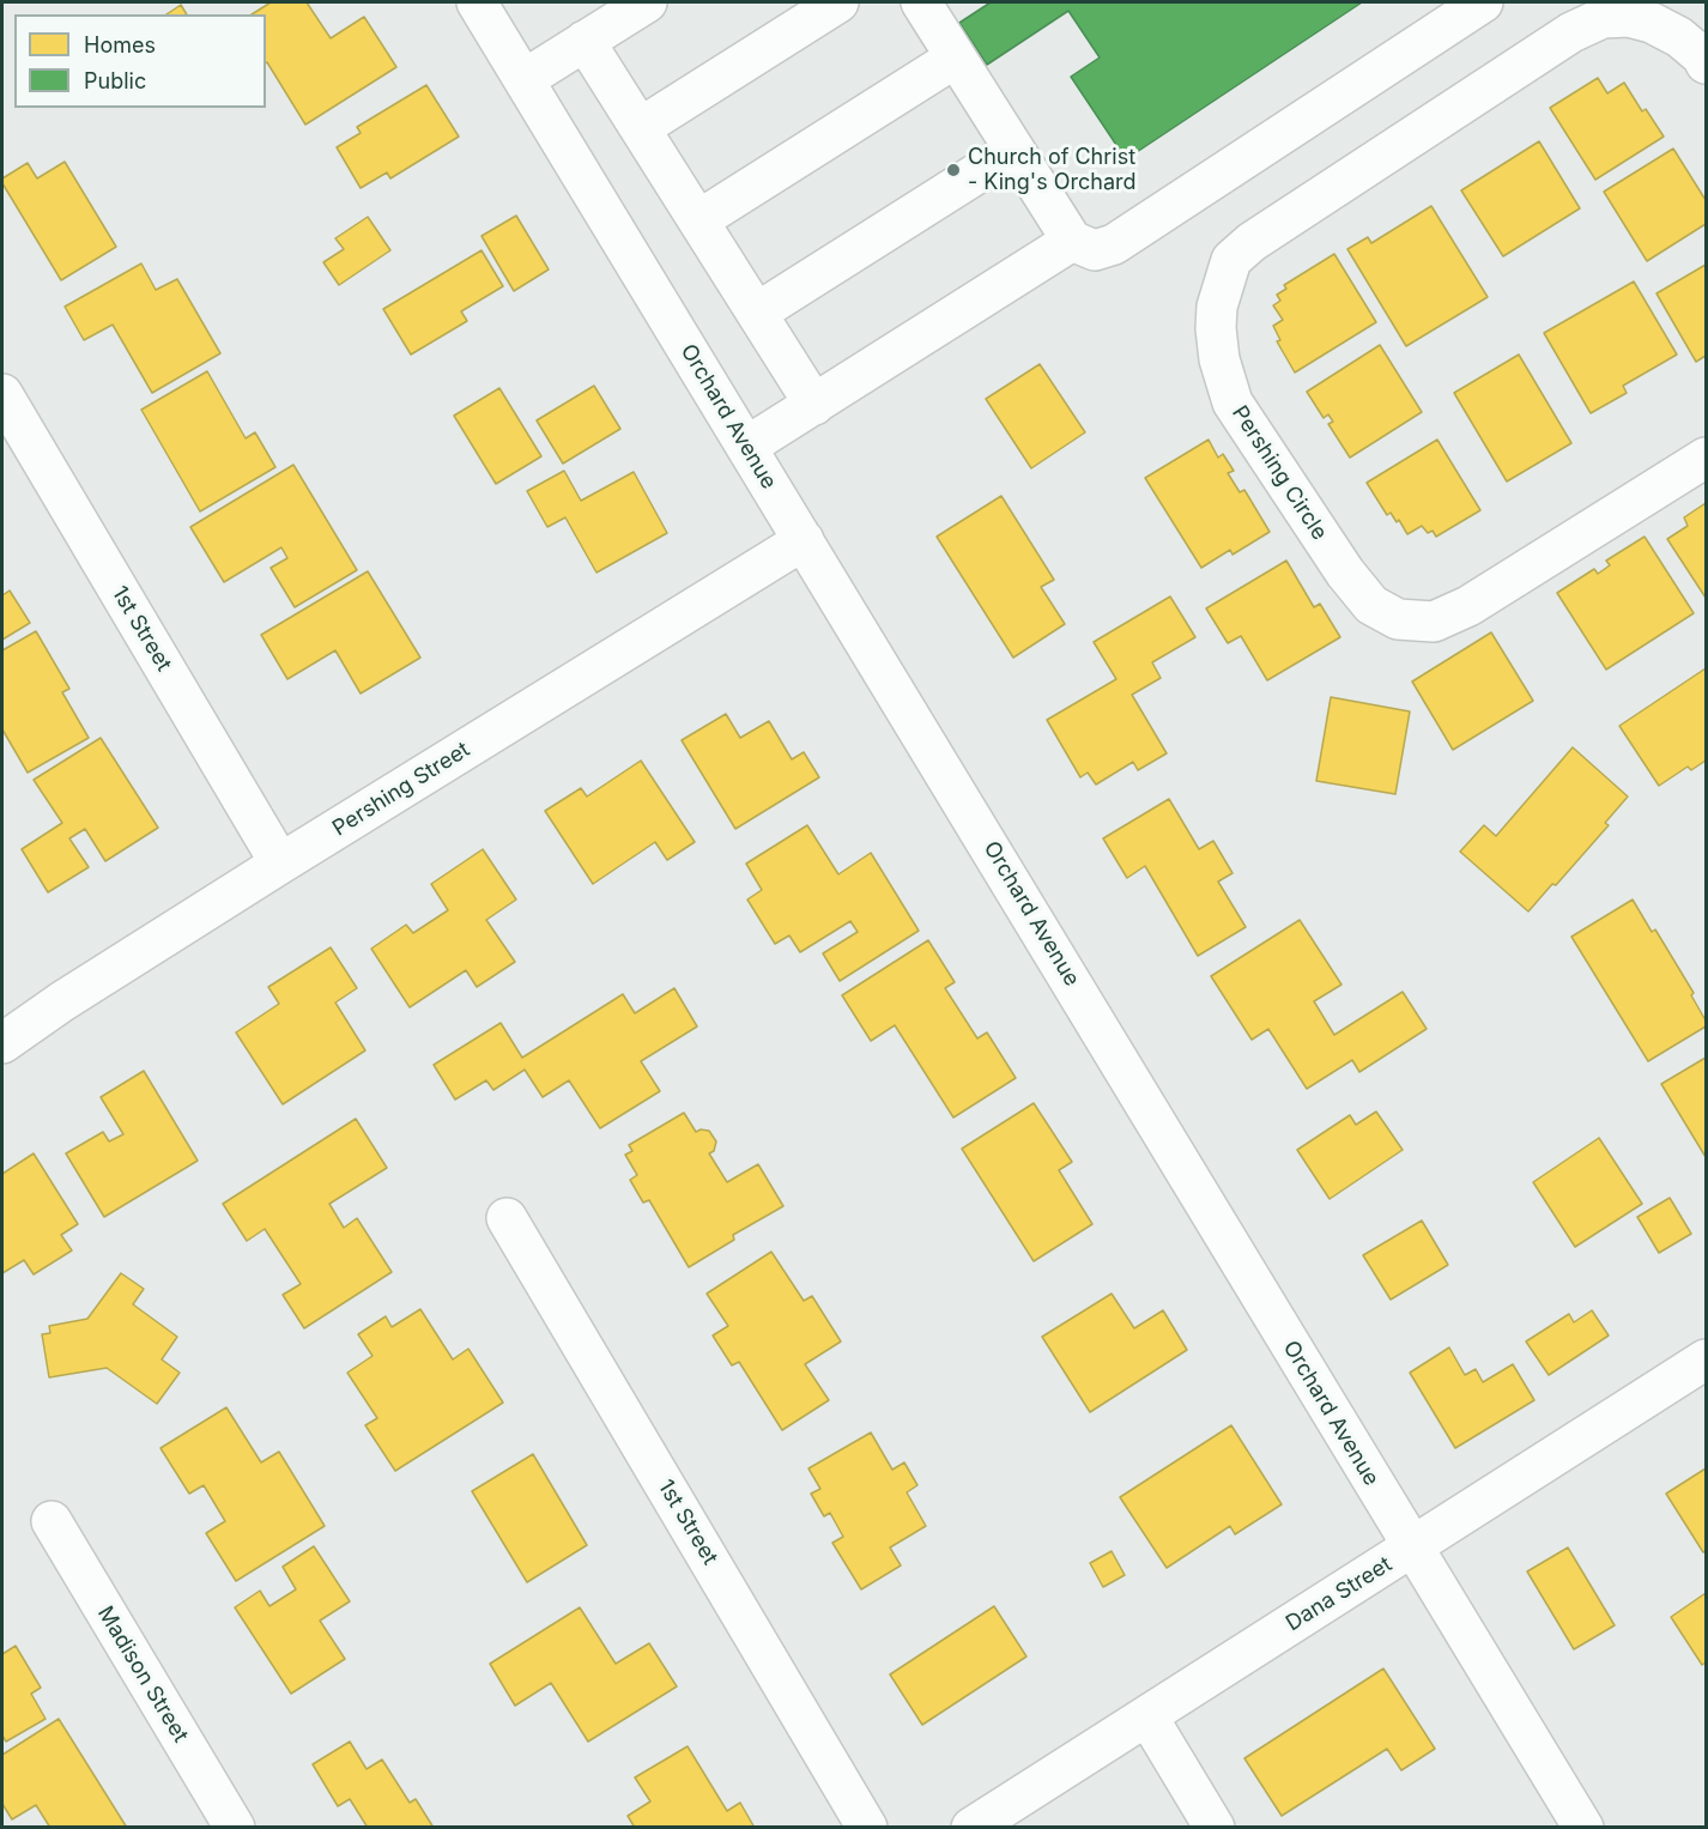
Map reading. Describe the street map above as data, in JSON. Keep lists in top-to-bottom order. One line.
{"streets":{"street":["Orchard Avenue","Pershing Circle","1st Street","Pershing Street","Dana Street","Madison Street"]},"crossings":[["Orchard Avenue","Pershing Street"],["Orchard Avenue","Dana Street"],["1st Street","Pershing Street"]],"places":["Church of Christ - King's Orchard"],"legend":["Homes","Public"]}
